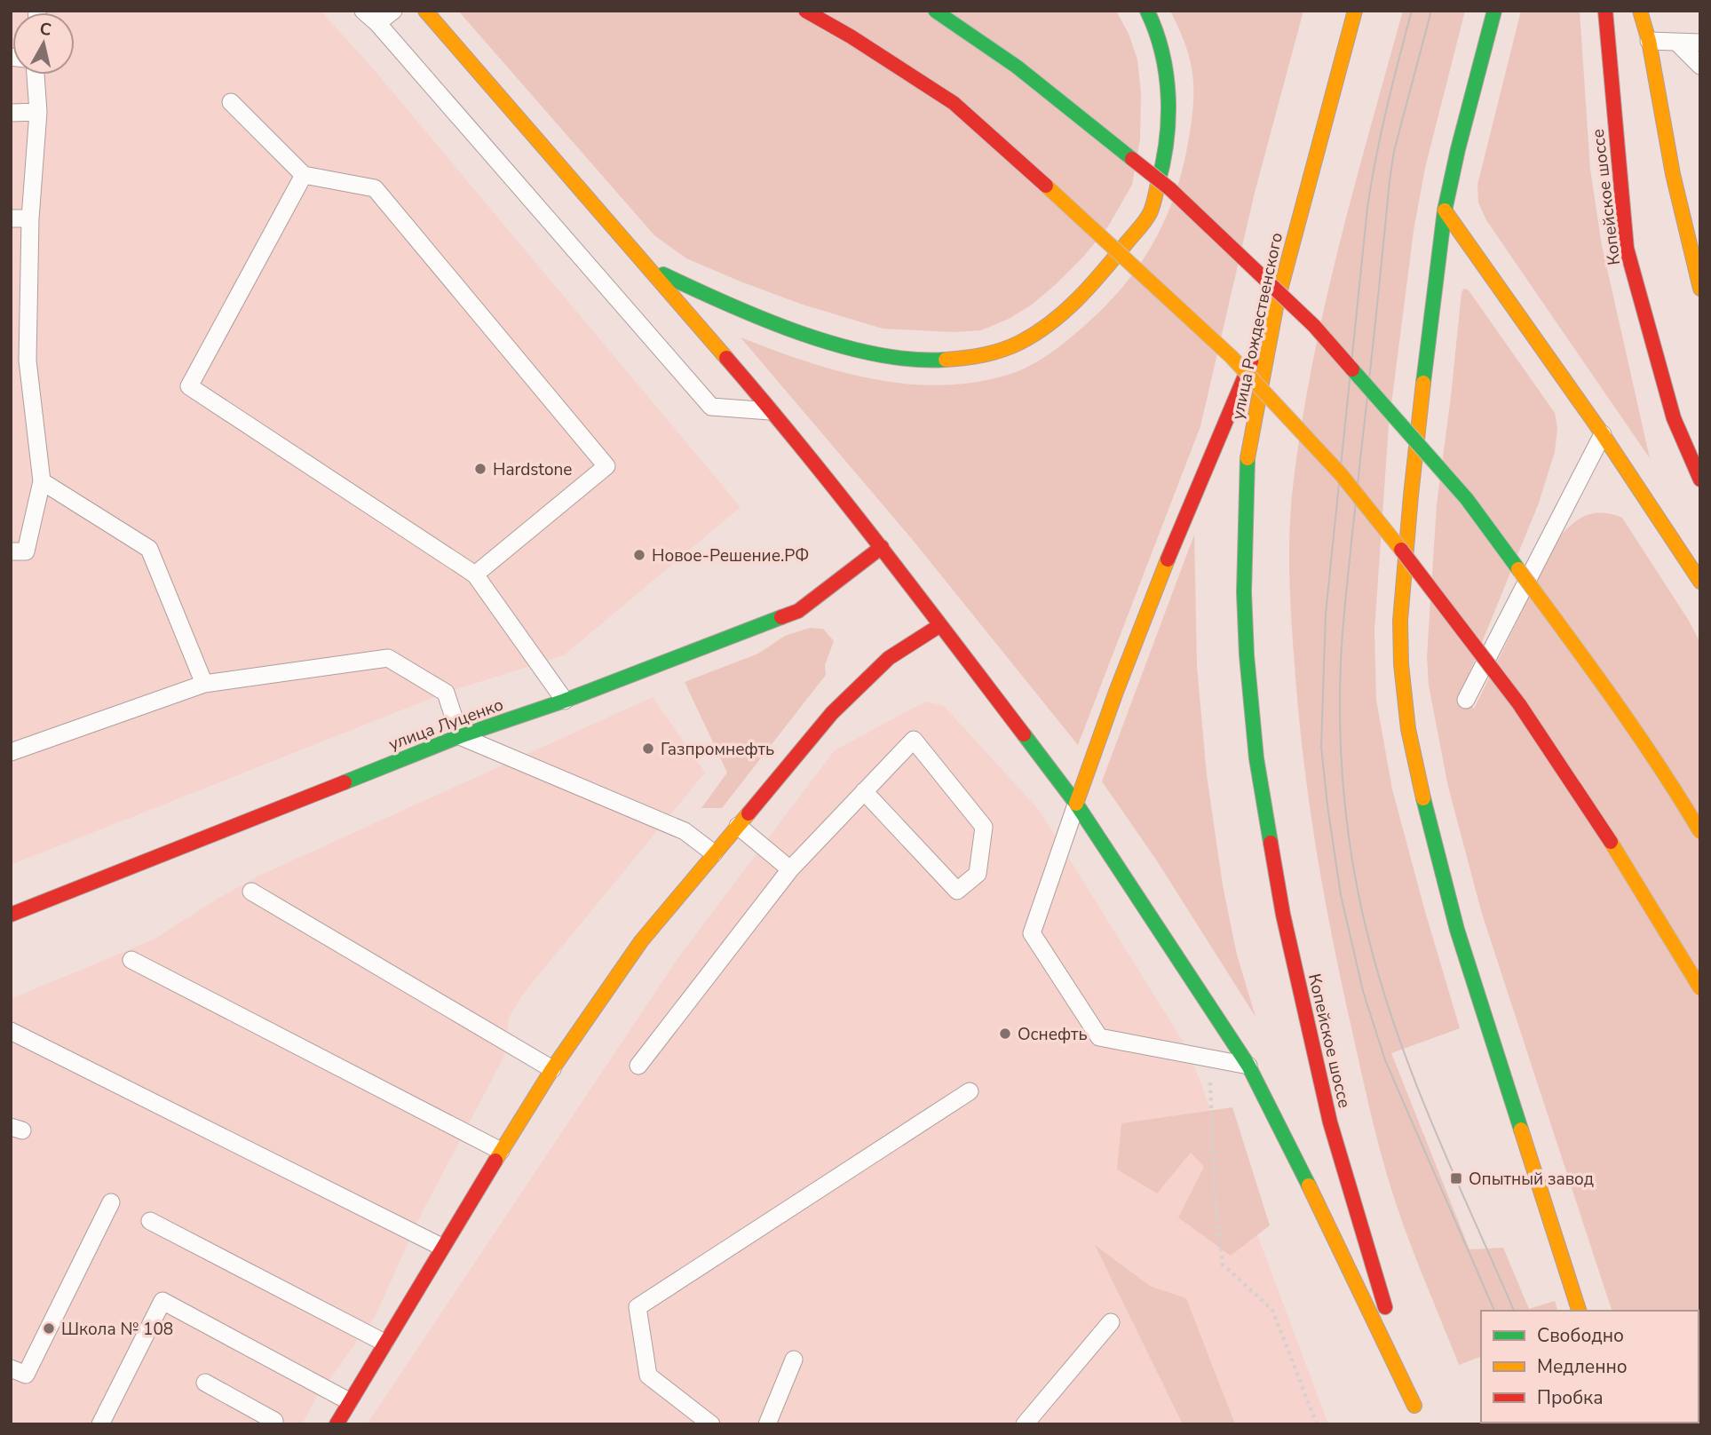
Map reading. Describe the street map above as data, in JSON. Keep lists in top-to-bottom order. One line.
{"streets":{"main road":["Копейское шоссе","улица Рождественского","улица Луценко"]},"crossings":[["Копейское шоссе","улица Рождественского"]],"places":{"other":["Hardstone","Новое-Решение.РФ","Газпромнефть","Оснефть","Школа № 108"],"transit":["Опытный завод"]},"legend":["Свободно","Медленно","Пробка"],"north":"top"}
